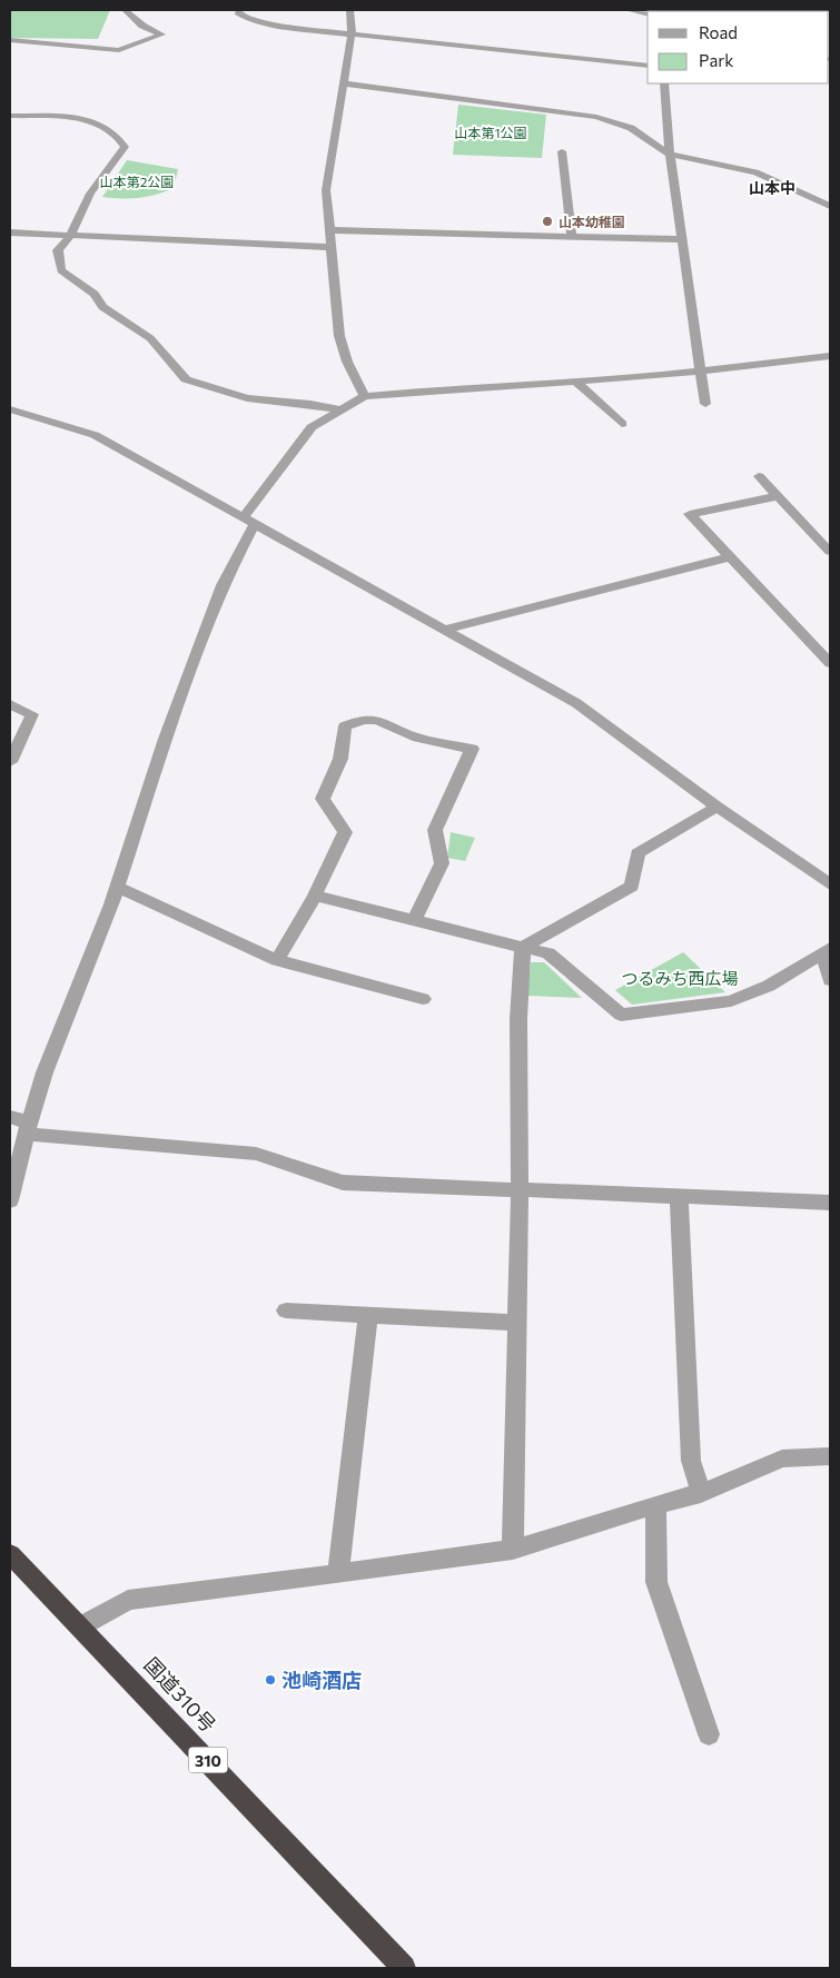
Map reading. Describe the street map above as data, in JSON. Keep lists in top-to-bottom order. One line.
{"streets":{"highway":["国道310号","310"]},"districts":["山本中"],"parks":["山本第1公園","山本第2公園","つるみち西広場"],"places":["山本幼稚園","池崎酒店"],"legend":["Road","Park"]}
